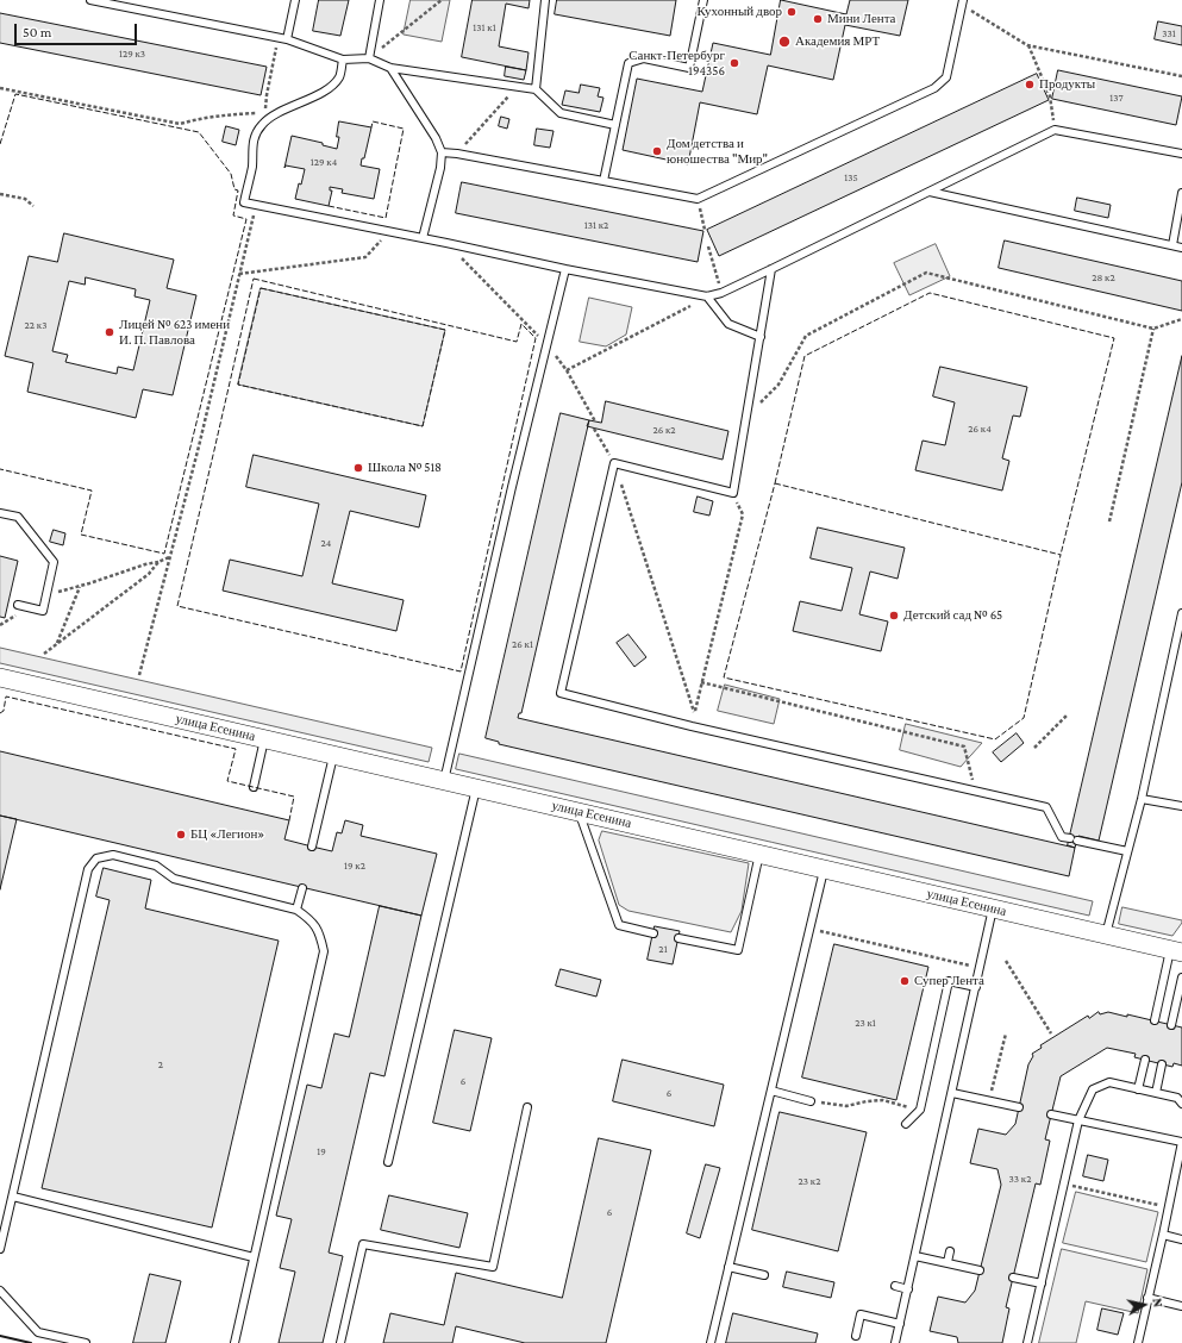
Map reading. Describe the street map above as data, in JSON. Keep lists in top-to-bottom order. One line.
{"streets":{"street":["улица Есенина"]},"places":["Кухонный двор","Мини Лента","Академия МРТ","Санкт-Петербург 194356","Продукты","Дом детства и юношества \"Мир\"","Лицей № 623 имени И. П. Павлова","Школа № 518","Детский сад № 65","БЦ «Легион»","Супер Лента"],"house_numbers":["131 к1","331","129 к3","137","129 к4","135","131 к2","28 к2","22 к3","26 к4","26 к2","24","26 к1","19 к2","21","23 к1","2","6","6","19","33 к2","23 к2","6"],"scale_bar":"50 m","north":"right"}
